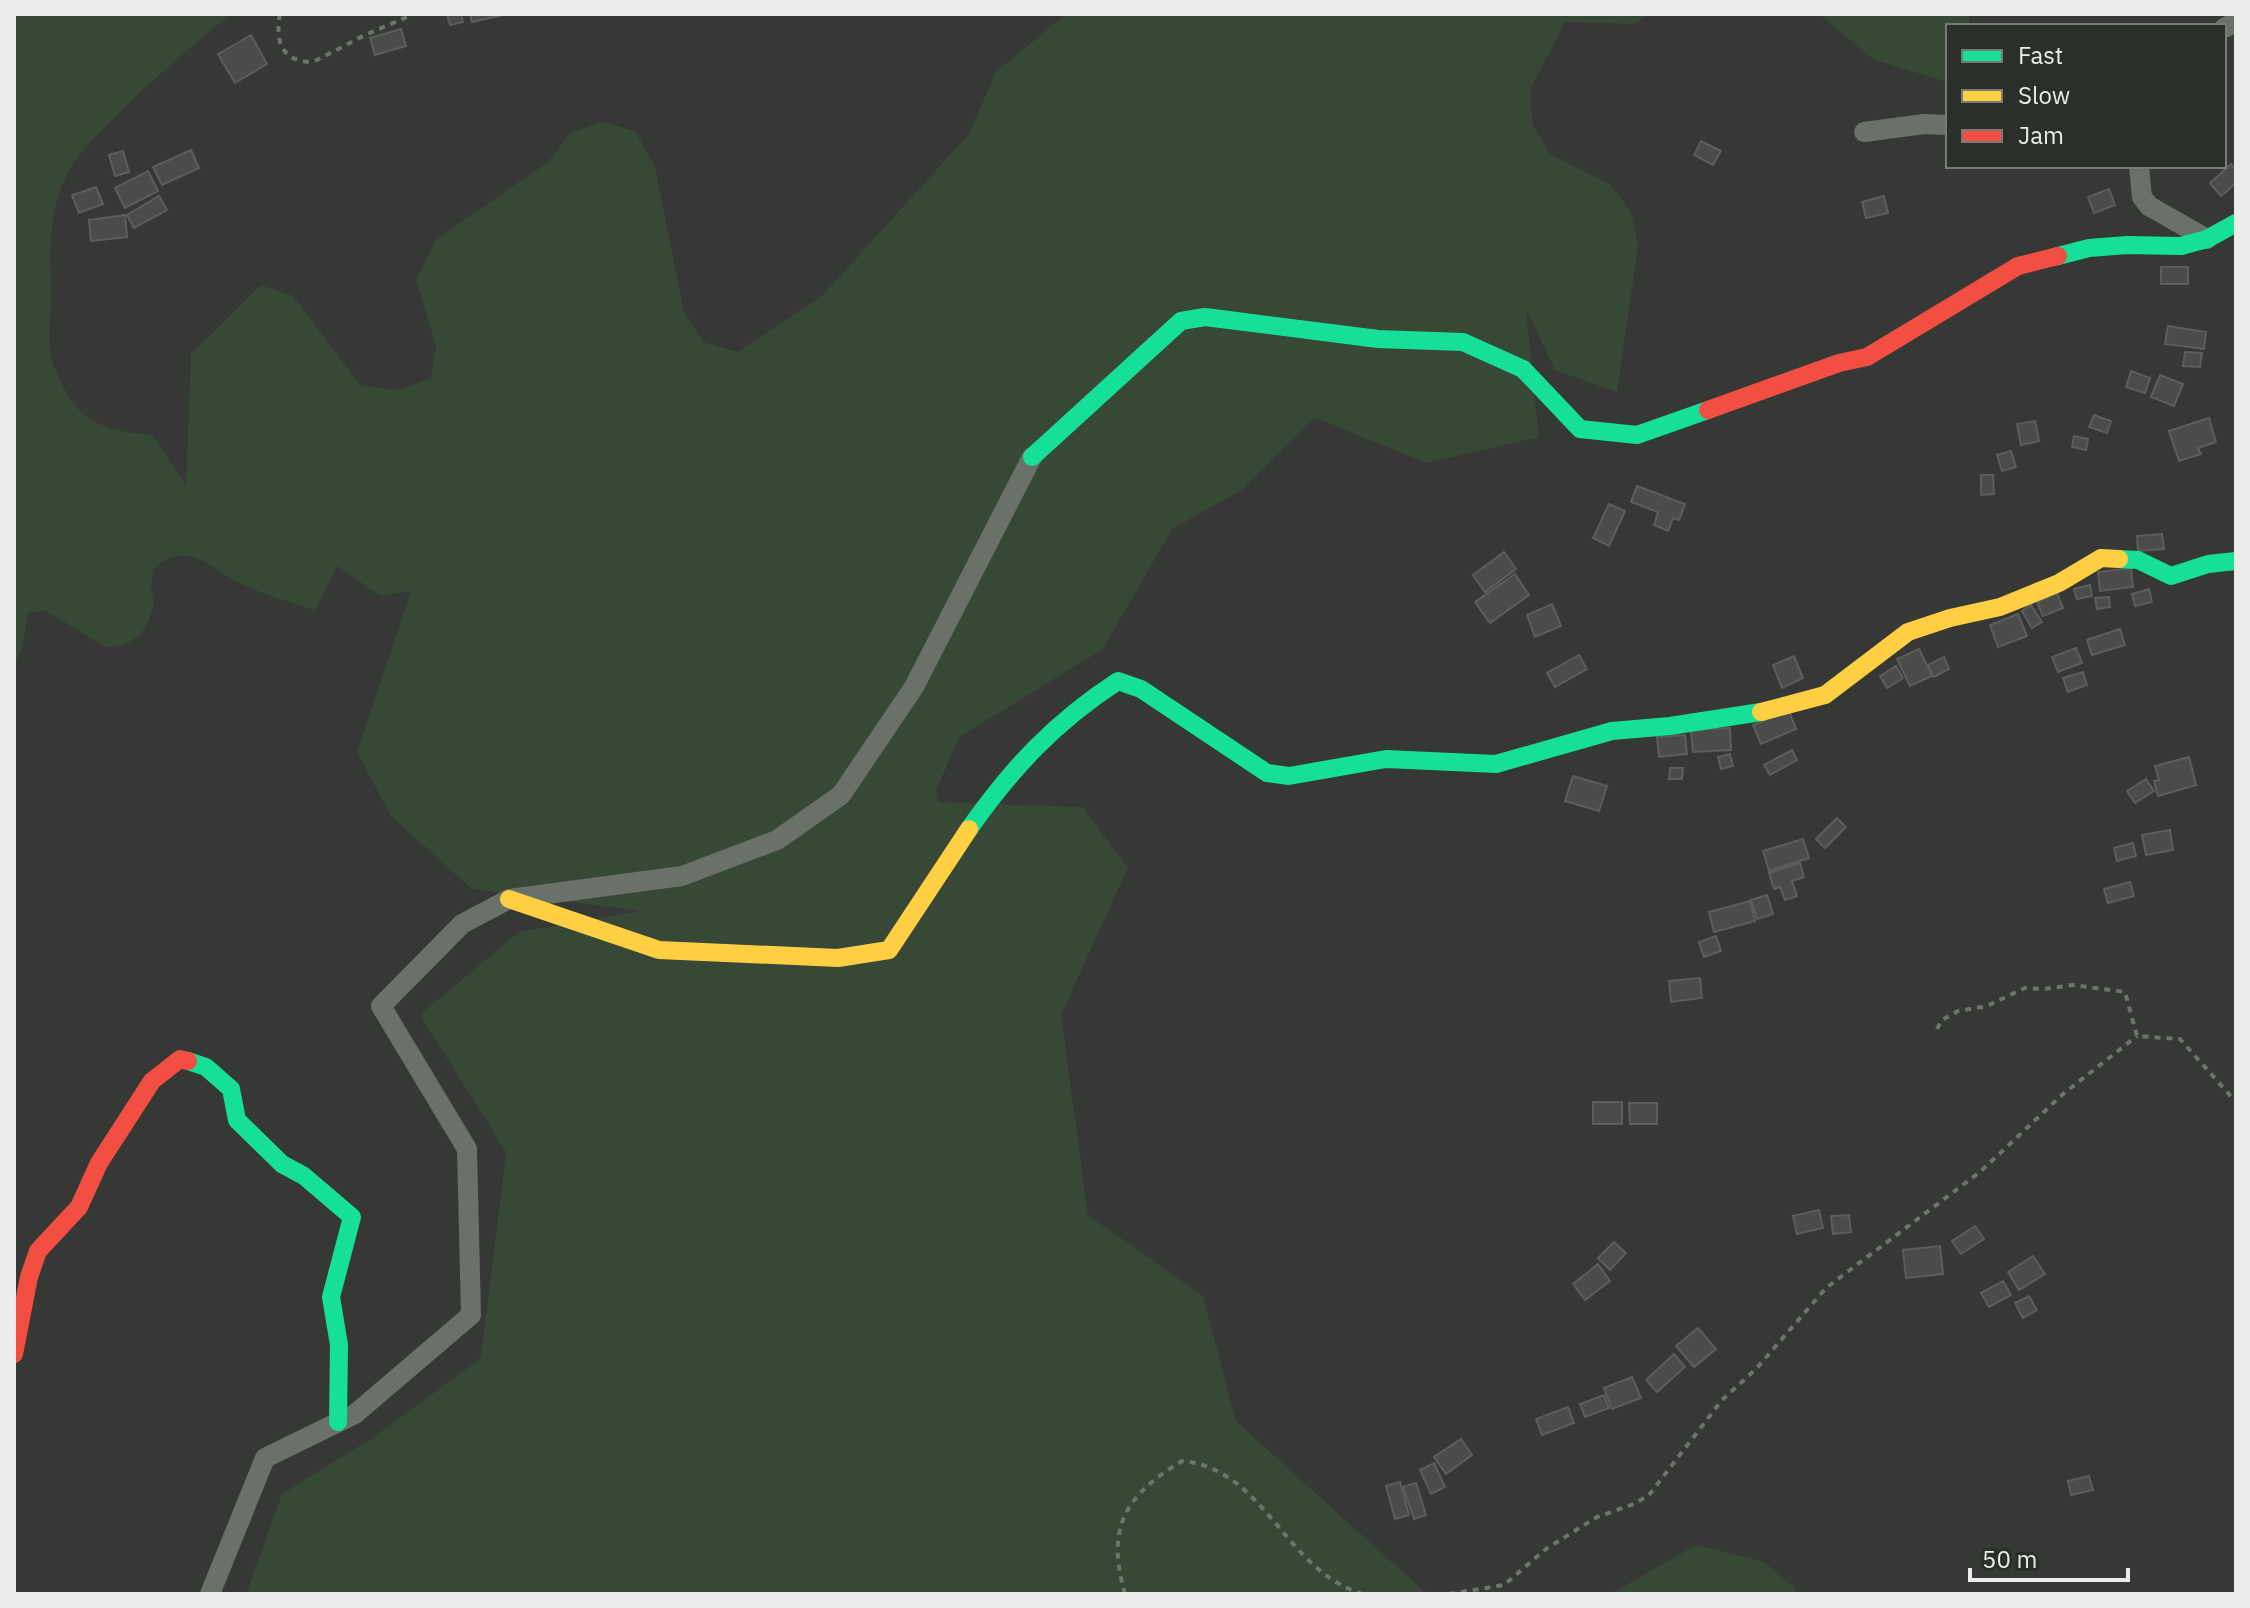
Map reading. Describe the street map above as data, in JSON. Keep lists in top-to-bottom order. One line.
{"legend":["Fast","Slow","Jam"],"scale_bar":"50 m"}
